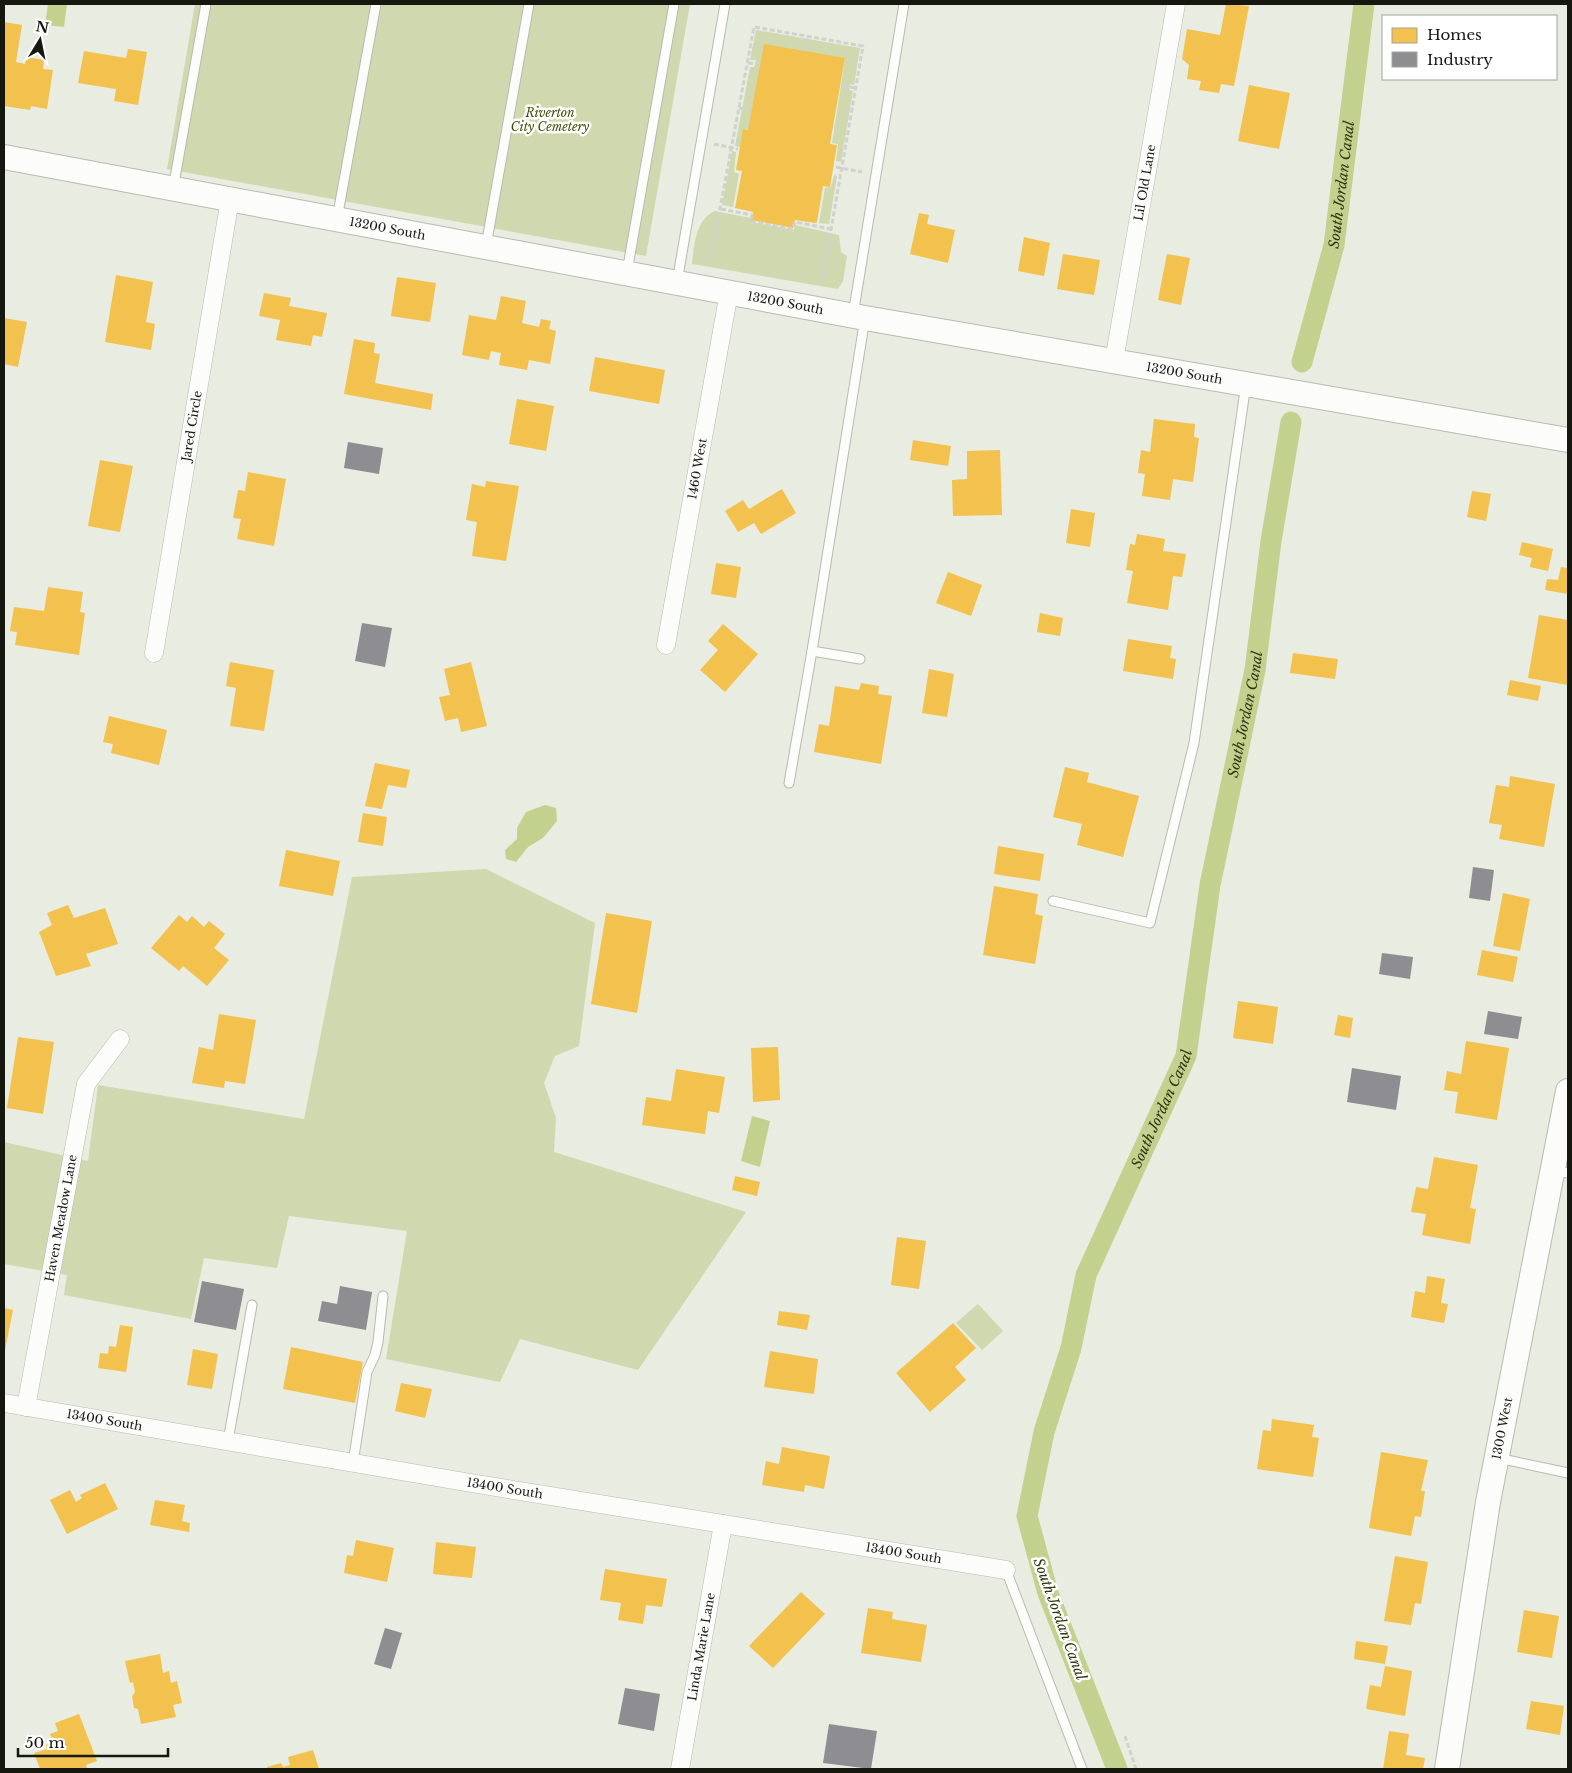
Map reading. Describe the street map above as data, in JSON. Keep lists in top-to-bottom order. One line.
{"streets":{"street":["Lil Old Lane","13200 South","Jared Circle","1460 West","Haven Meadow Lane","13400 South","1300 West","Linda Marie Lane"]},"crossings":[["Lil Old Lane","13200 South"],["13200 South","Jared Circle"],["13200 South","1460 West"],["Haven Meadow Lane","13400 South"],["13400 South","Linda Marie Lane"]],"water":["South Jordan Canal"],"parks":["Riverton City Cemetery"],"legend":["Homes","Industry"],"scale_bar":"50 m","north":"top"}
